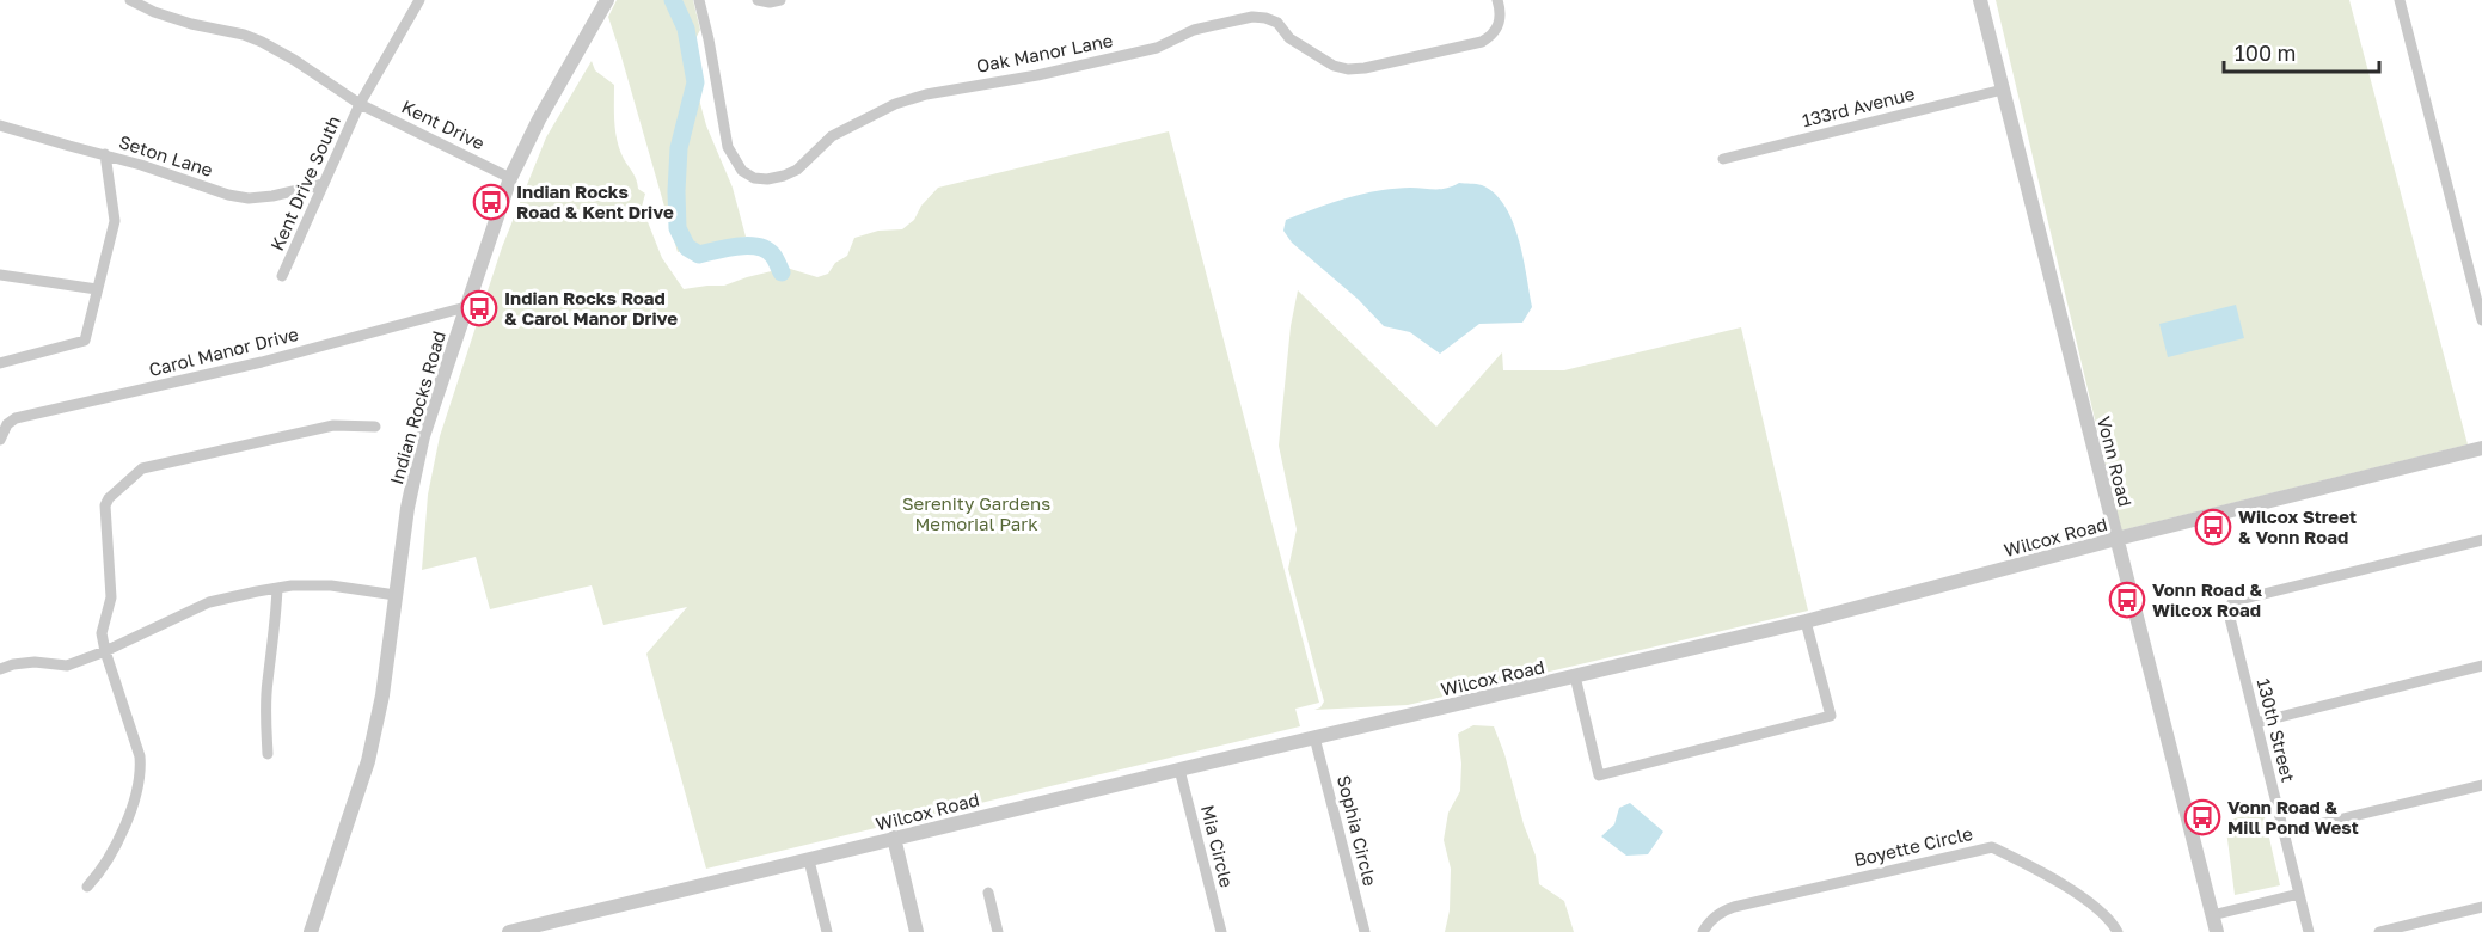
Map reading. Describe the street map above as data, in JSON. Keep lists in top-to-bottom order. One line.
{"streets":{"street":["Oak Manor Lane","133rd Avenue","Kent Drive","Seton Lane","Kent Drive South","Carol Manor Drive","Indian Rocks Road","Vonn Road","Wilcox Road","130th Street","Sophia Circle","Mia Circle","Boyette Circle"]},"crossings":[["133rd Avenue","Vonn Road"],["Kent Drive","Kent Drive South"],["Kent Drive","Indian Rocks Road"],["Seton Lane","Kent Drive South"],["Carol Manor Drive","Indian Rocks Road"],["Vonn Road","Wilcox Road"],["Wilcox Road","Sophia Circle"],["Wilcox Road","Mia Circle"]],"parks":["Serenity Gardens Memorial Park"],"places":{"bus stop":["Indian Rocks Road & Kent Drive","Indian Rocks Road & Carol Manor Drive","Wilcox Street & Vonn Road","Vonn Road & Wilcox Road","Vonn Road & Mill Pond West"]},"scale_bar":"100 m"}
